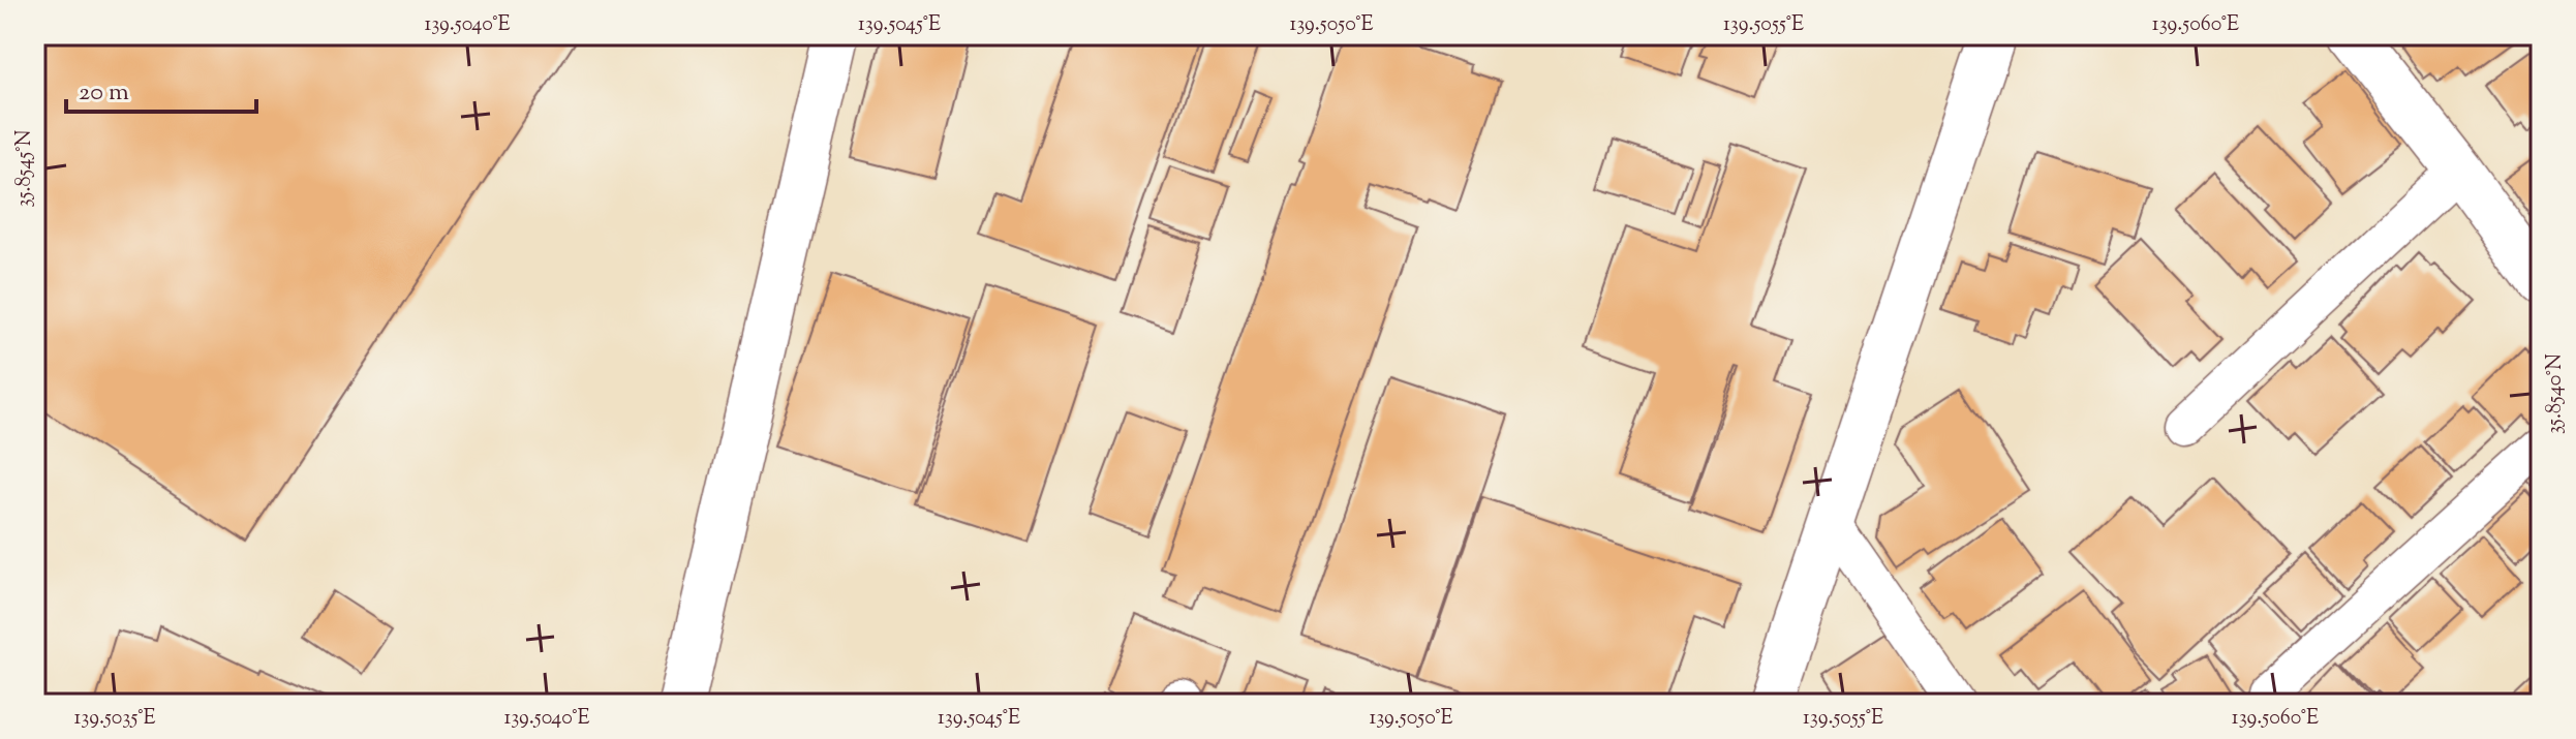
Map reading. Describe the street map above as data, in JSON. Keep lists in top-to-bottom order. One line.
{"scale_bar":"20 m","coordinates":["139.5040°E","139.5045°E","139.5050°E","139.5055°E","139.5060°E","35.8545°N","35.8540°N","139.5035°E"]}
